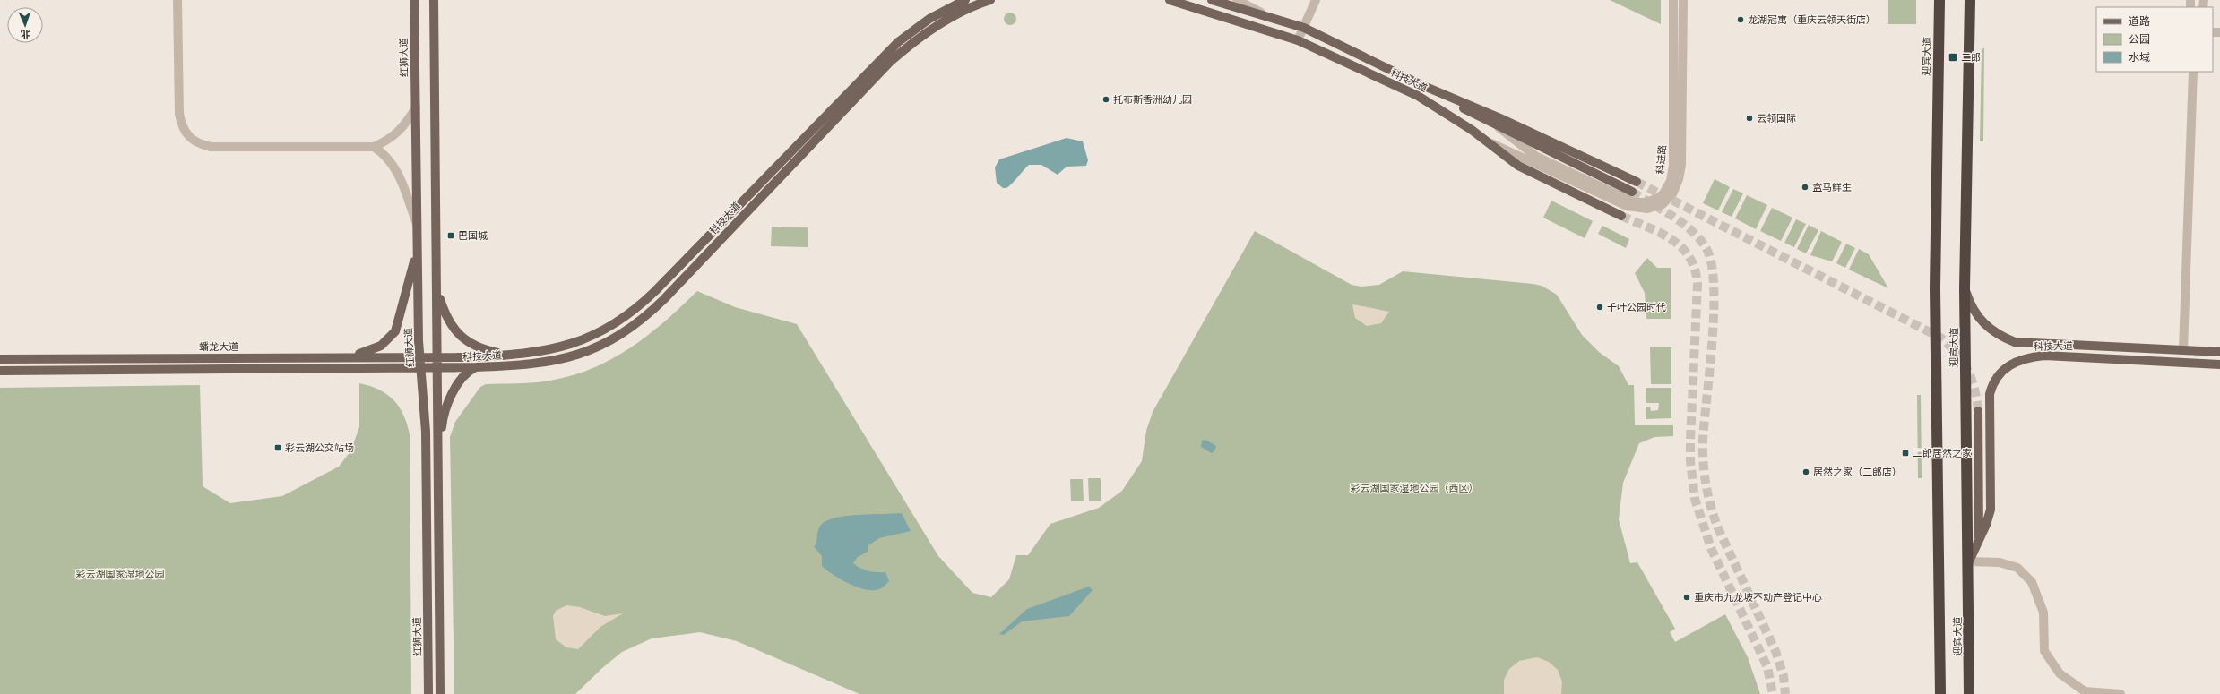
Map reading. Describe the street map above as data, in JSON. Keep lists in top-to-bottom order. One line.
{"streets":{"highway":["迎宾大道"],"main road":["红狮大道","科技大道","蟠龙大道"],"street":["科进路"]},"crossings":[["迎宾大道","科技大道"],["红狮大道","蟠龙大道"],["科技大道","蟠龙大道"]],"parks":["彩云湖国家湿地公园（西区）","彩云湖国家湿地公园"],"places":{"other":["龙湖冠寓（重庆云领天街店）","托布斯香洲幼儿园","云领国际","盒马鲜生","千叶公园时代","居然之家（二郎店）","重庆市九龙坡不动产登记中心"],"transit":["二郎","巴国城","彩云湖公交站场","二郎居然之家"]},"legend":["道路","公园","水域"],"north":"bottom"}
